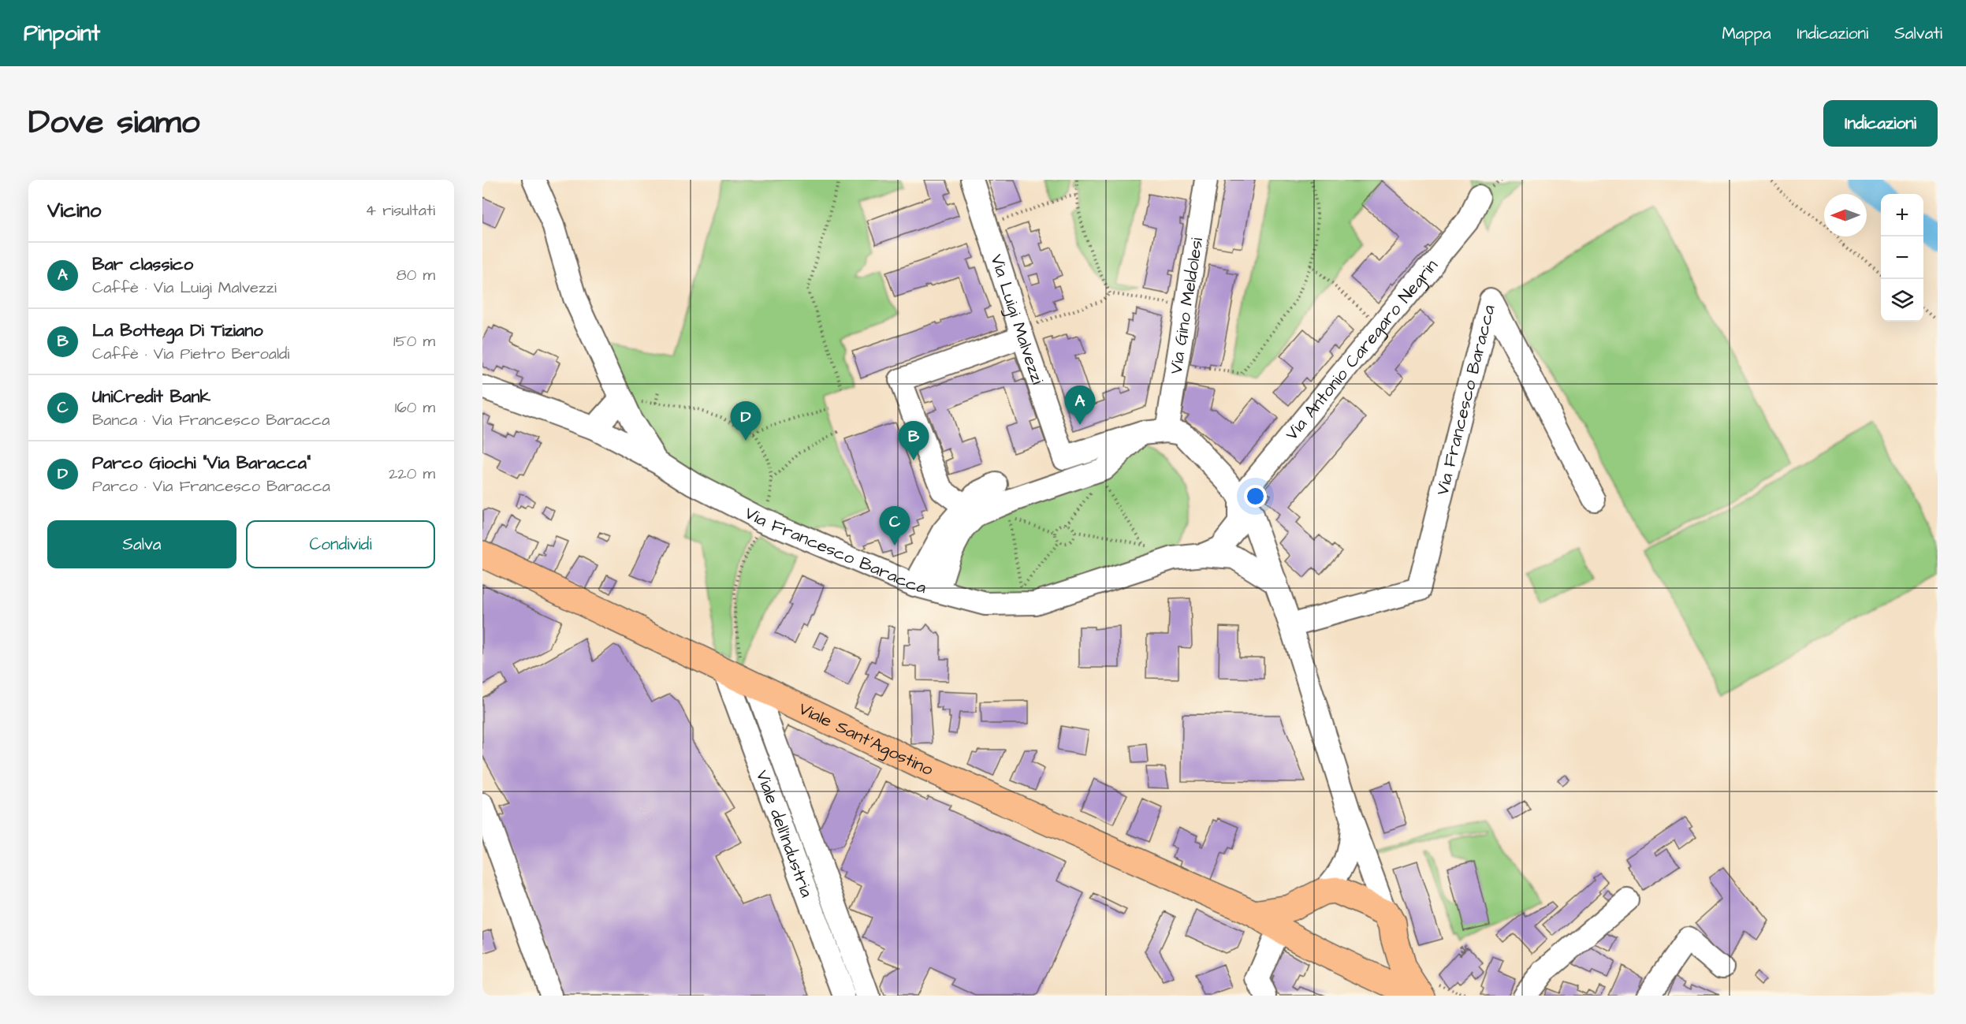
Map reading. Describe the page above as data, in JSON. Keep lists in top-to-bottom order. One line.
{"streets":{"main road":["Viale Sant'Agostino"],"street":["Via Gino Meldolesi","Via Luigi Malvezzi","Via Antonio Caregaro Negrin","Via Francesco Baracca","Viale dell'Industria"]},"crossings":[["Viale Sant'Agostino","Viale dell'Industria"]],"north":"left","page":{"header":"Pinpoint","nav":["Mappa","Indicazioni","Salvati"],"title":"Dove siamo","buttons":["Indicazioni",["Salva","Condividi"]],"heading":["Vicino","4 risultati"],"map_buttons":["+","−"],"list":[{"mark":"A","name":"Bar classico","note":"Caffè · Via Luigi Malvezzi","value":"80 m"},{"mark":"B","name":"La Bottega Di Tiziano","note":"Caffè · Via Pietro Beroaldi","value":"150 m"},{"mark":"C","name":"UniCredit Bank","note":"Banca · Via Francesco Baracca","value":"160 m"},{"mark":"D","name":"Parco Giochi \"Via Baracca\"","note":"Parco · Via Francesco Baracca","value":"220 m"}],"pins":["A","D","B","C"]}}
